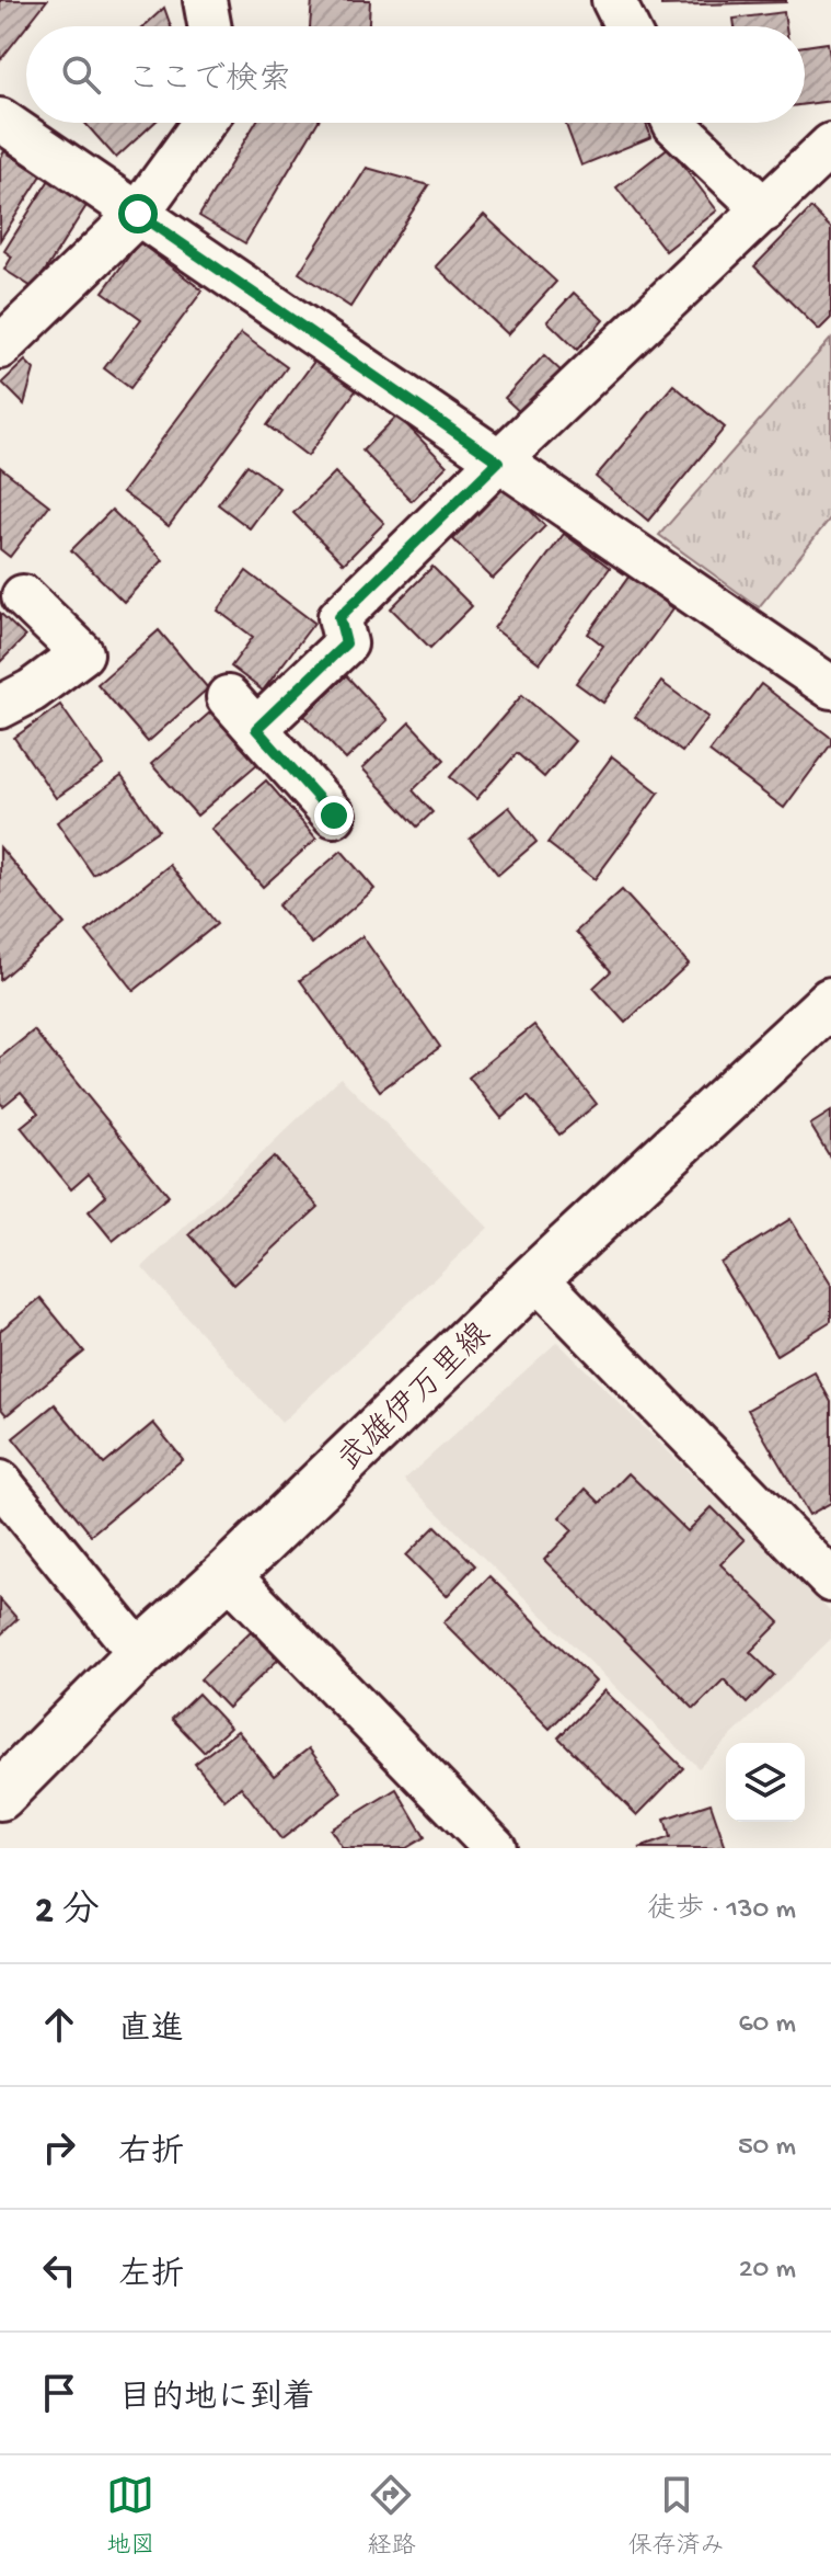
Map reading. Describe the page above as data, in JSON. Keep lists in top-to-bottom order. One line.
{"streets":{"main road":["武雄伊万里線"]},"page":{"search":"ここで検索","heading":["2 分","徒歩 · 130 m"],"list":[["直進","60 m"],["右折","50 m"],["左折","20 m"],"目的地に到着"],"nav":["地図","経路","保存済み"]}}
